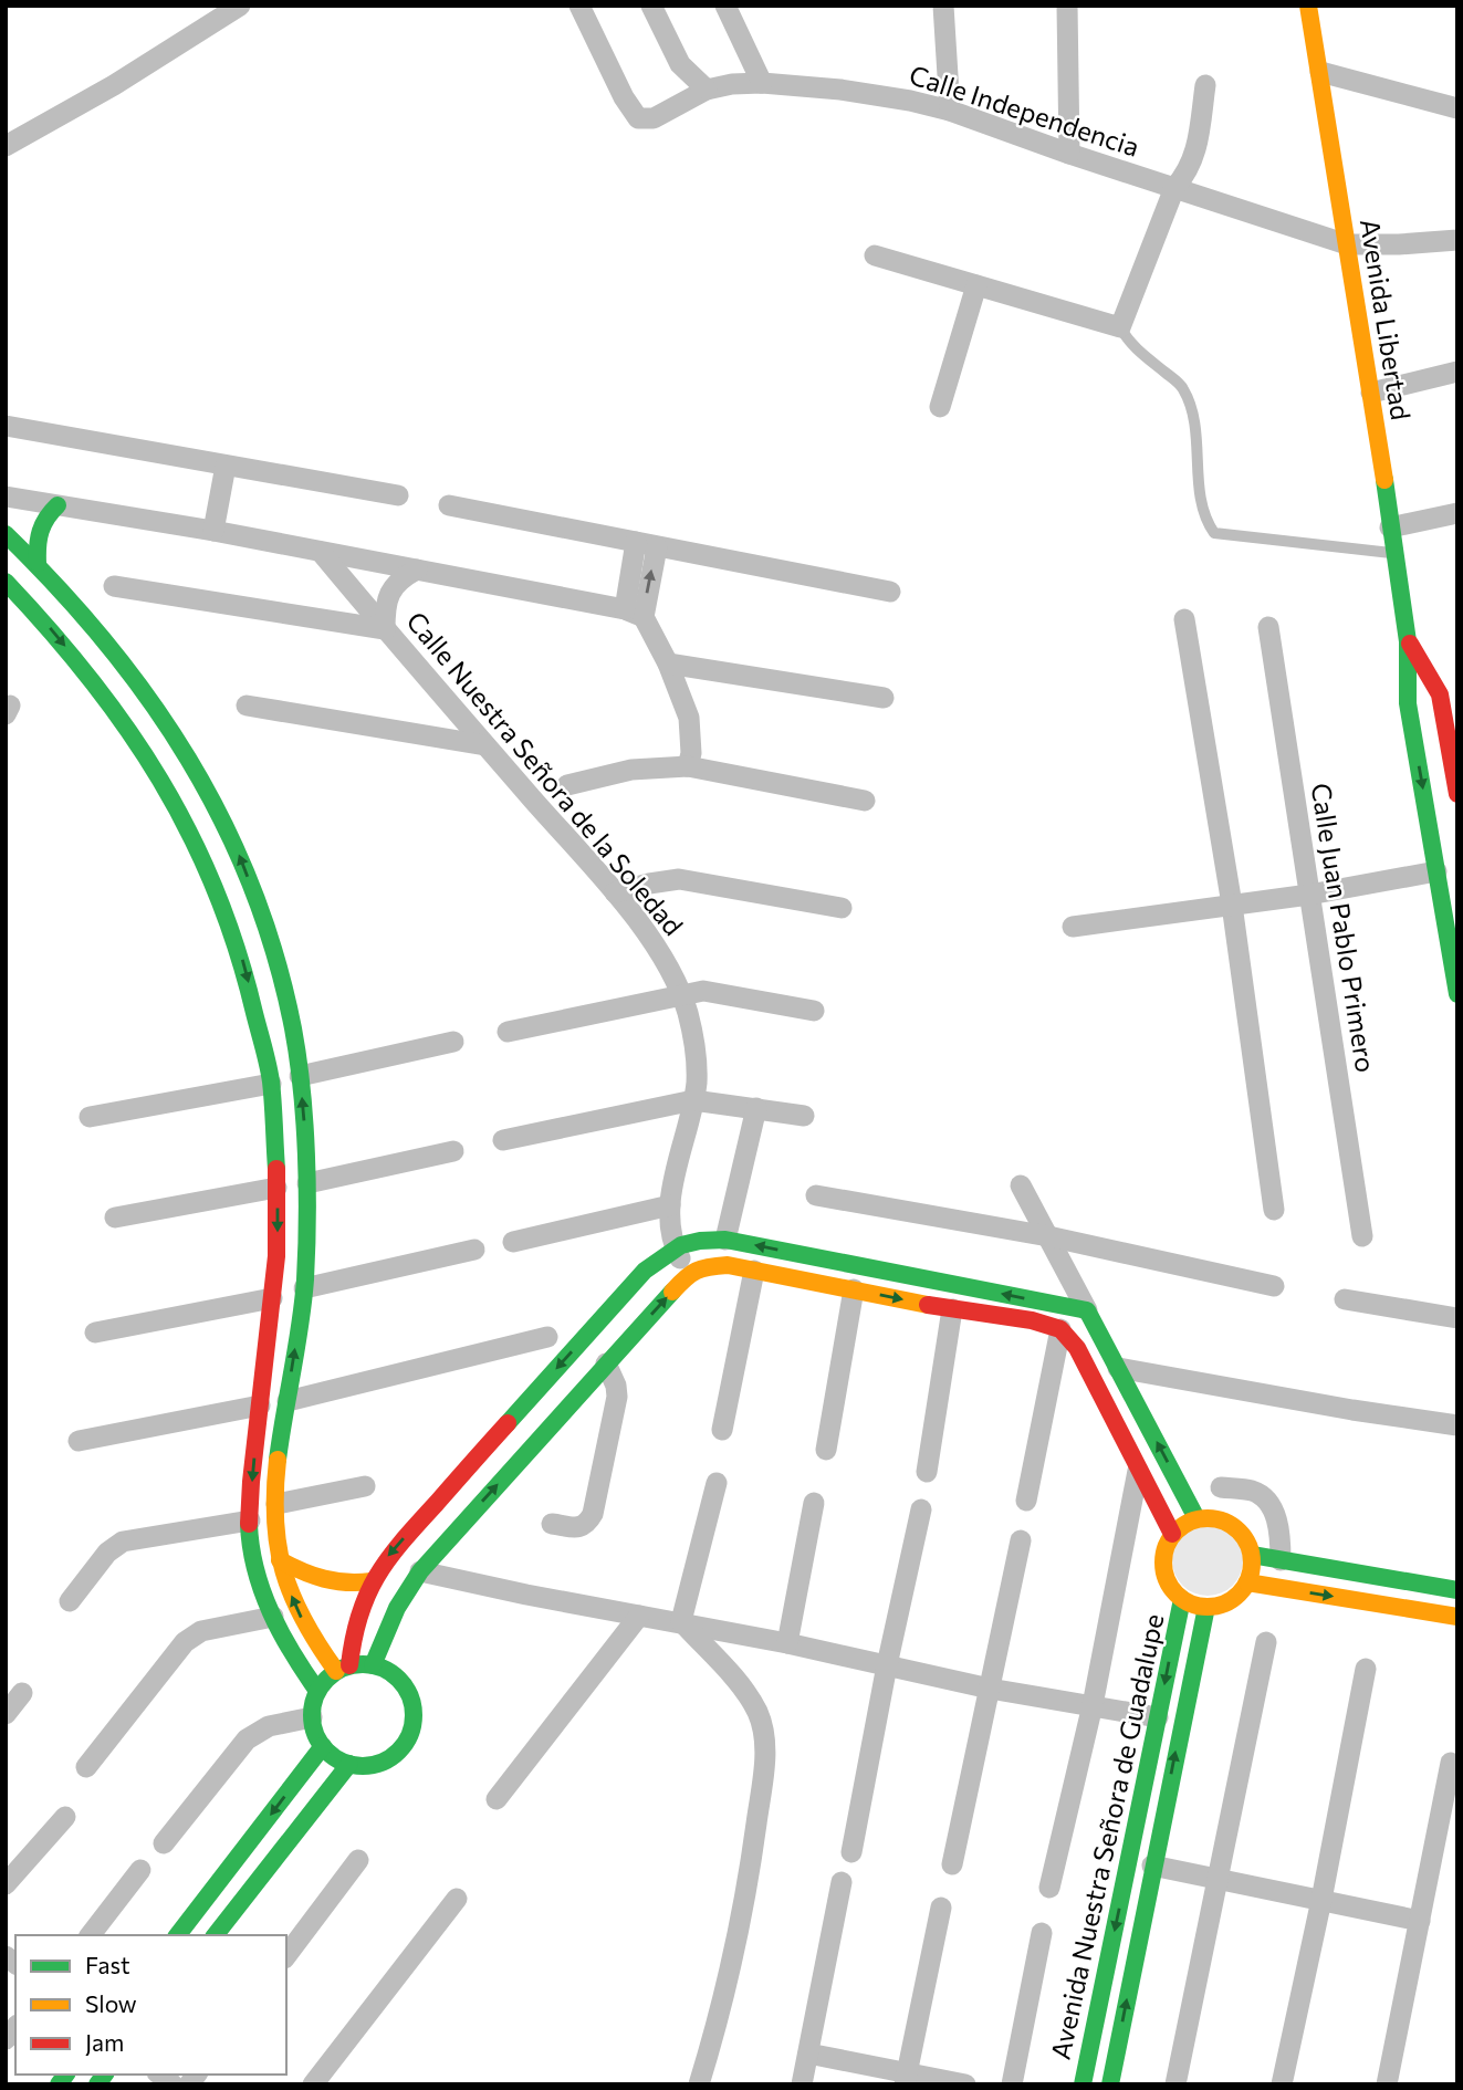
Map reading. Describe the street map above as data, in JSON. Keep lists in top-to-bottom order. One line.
{"streets":{"street":["Calle Independencia","Avenida Libertad","Calle Nuestra Señora de la Soledad","Calle Juan Pablo Primero","Avenida Nuestra Señora de Guadalupe"]},"crossings":[["Calle Independencia","Avenida Libertad"]],"legend":["Fast","Slow","Jam"]}
